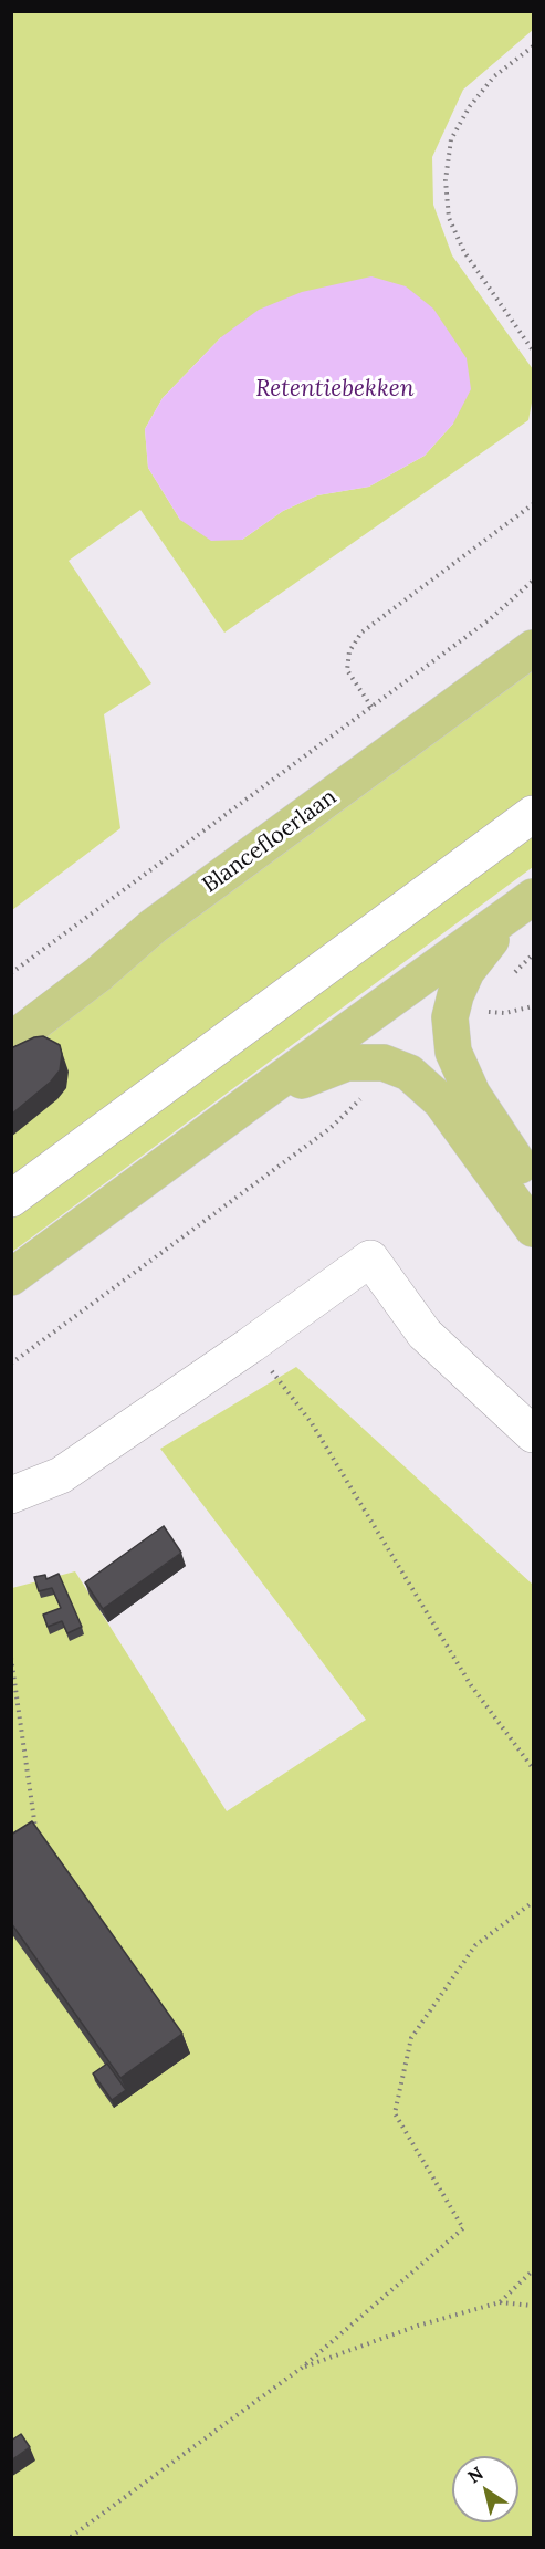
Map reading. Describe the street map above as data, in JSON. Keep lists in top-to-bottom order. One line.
{"streets":{"main road":["Blancefloerlaan"]},"water":["Retentiebekken"],"north":"top left"}
